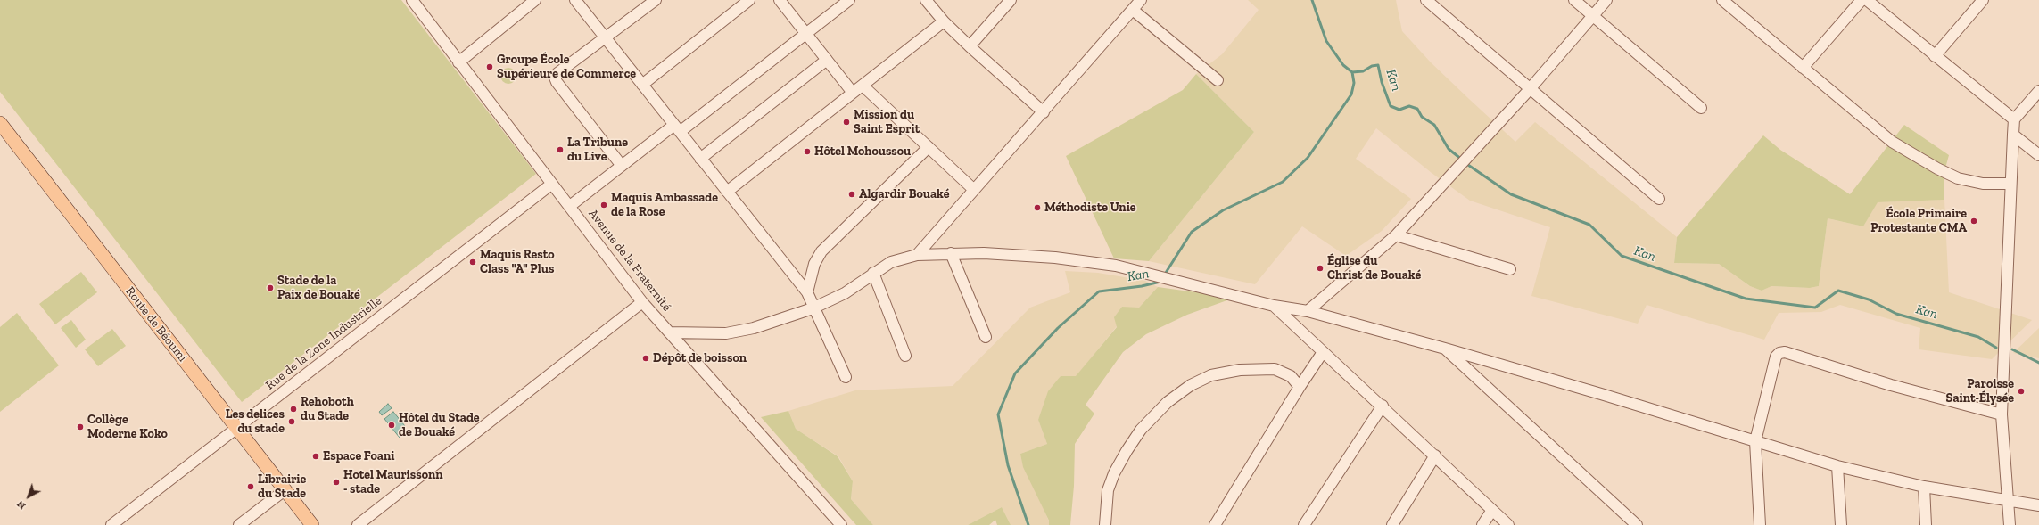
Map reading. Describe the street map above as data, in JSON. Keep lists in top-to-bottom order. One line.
{"streets":{"main road":["Route de Béoumi"],"street":["Avenue de la Fraternité","Rue de la Zone Industrielle"]},"crossings":[["Avenue de la Fraternité","Rue de la Zone Industrielle"],["Route de Béoumi","Rue de la Zone Industrielle"]],"water":["Kan"],"places":["Groupe École Supérieure de Commerce","Mission du Saint Esprit","La Tribune du Live","Hôtel Mohoussou","Algardir Bouaké","Maquis Ambassade de la Rose","Méthodiste Unie","École Primaire Protestante CMA","Maquis Resto Class \"A\" Plus","Église du Christ de Bouaké","Stade de la Paix de Bouaké","Dépôt de boisson","Paroisse Saint-Élysée","Rehoboth du Stade","Les delices du stade","Hôtel du Stade de Bouaké","Collège Moderne Koko","Espace Foani","Hotel Maurissonn - stade","Librairie du Stade"],"north":"bottom left"}
